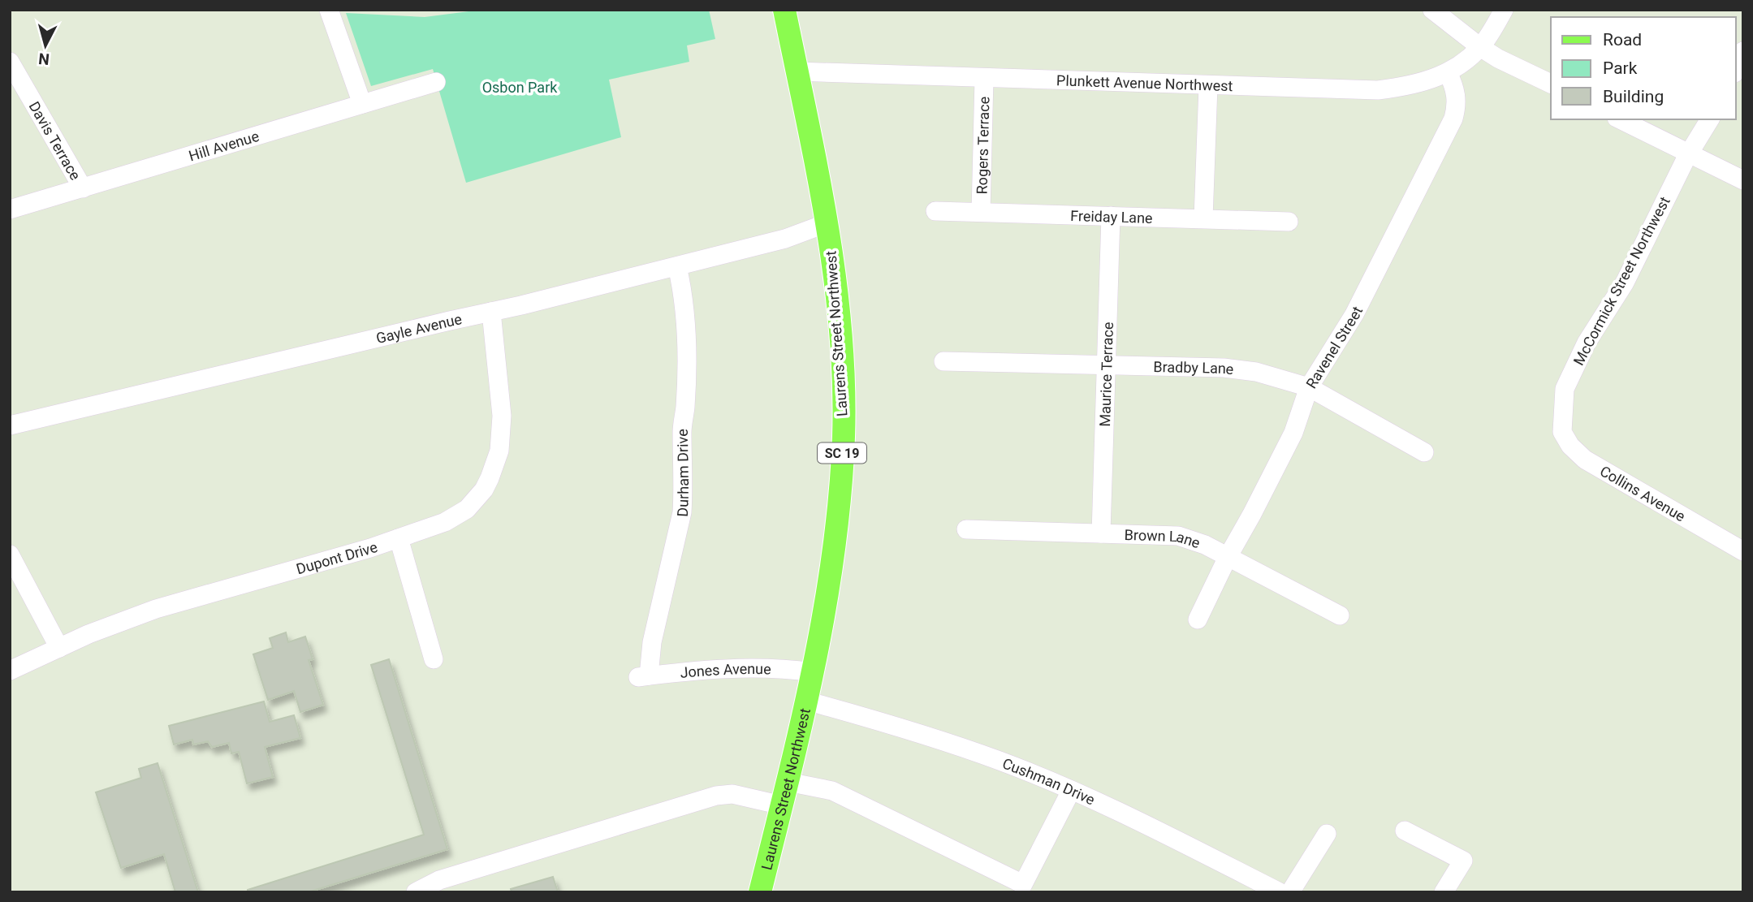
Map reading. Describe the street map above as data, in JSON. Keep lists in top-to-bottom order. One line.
{"streets":{"main road":["Laurens Street Northwest","SC 19"],"street":["Plunkett Avenue Northwest","Davis Terrace","Rogers Terrace","Hill Avenue","Freiday Lane","McCormick Street Northwest","Gayle Avenue","Ravenel Street","Bradby Lane","Maurice Terrace","Durham Drive","Collins Avenue","Brown Lane","Dupont Drive","Jones Avenue","Cushman Drive"]},"crossings":[["Plunkett Avenue Northwest","Rogers Terrace"],["Plunkett Avenue Northwest","Laurens Street Northwest"],["Plunkett Avenue Northwest","Ravenel Street"],["Davis Terrace","Hill Avenue"],["Rogers Terrace","Freiday Lane"],["Freiday Lane","Maurice Terrace"],["McCormick Street Northwest","Collins Avenue"],["Gayle Avenue","Laurens Street Northwest"],["Gayle Avenue","Durham Drive"],["Gayle Avenue","Dupont Drive"],["Laurens Street Northwest","Jones Avenue"],["Laurens Street Northwest","Cushman Drive"],["Ravenel Street","Bradby Lane"],["Ravenel Street","Brown Lane"],["Bradby Lane","Maurice Terrace"],["Maurice Terrace","Brown Lane"],["Durham Drive","Jones Avenue"]],"parks":["Osbon Park"],"legend":["Road","Park","Building"],"north":"bottom"}
